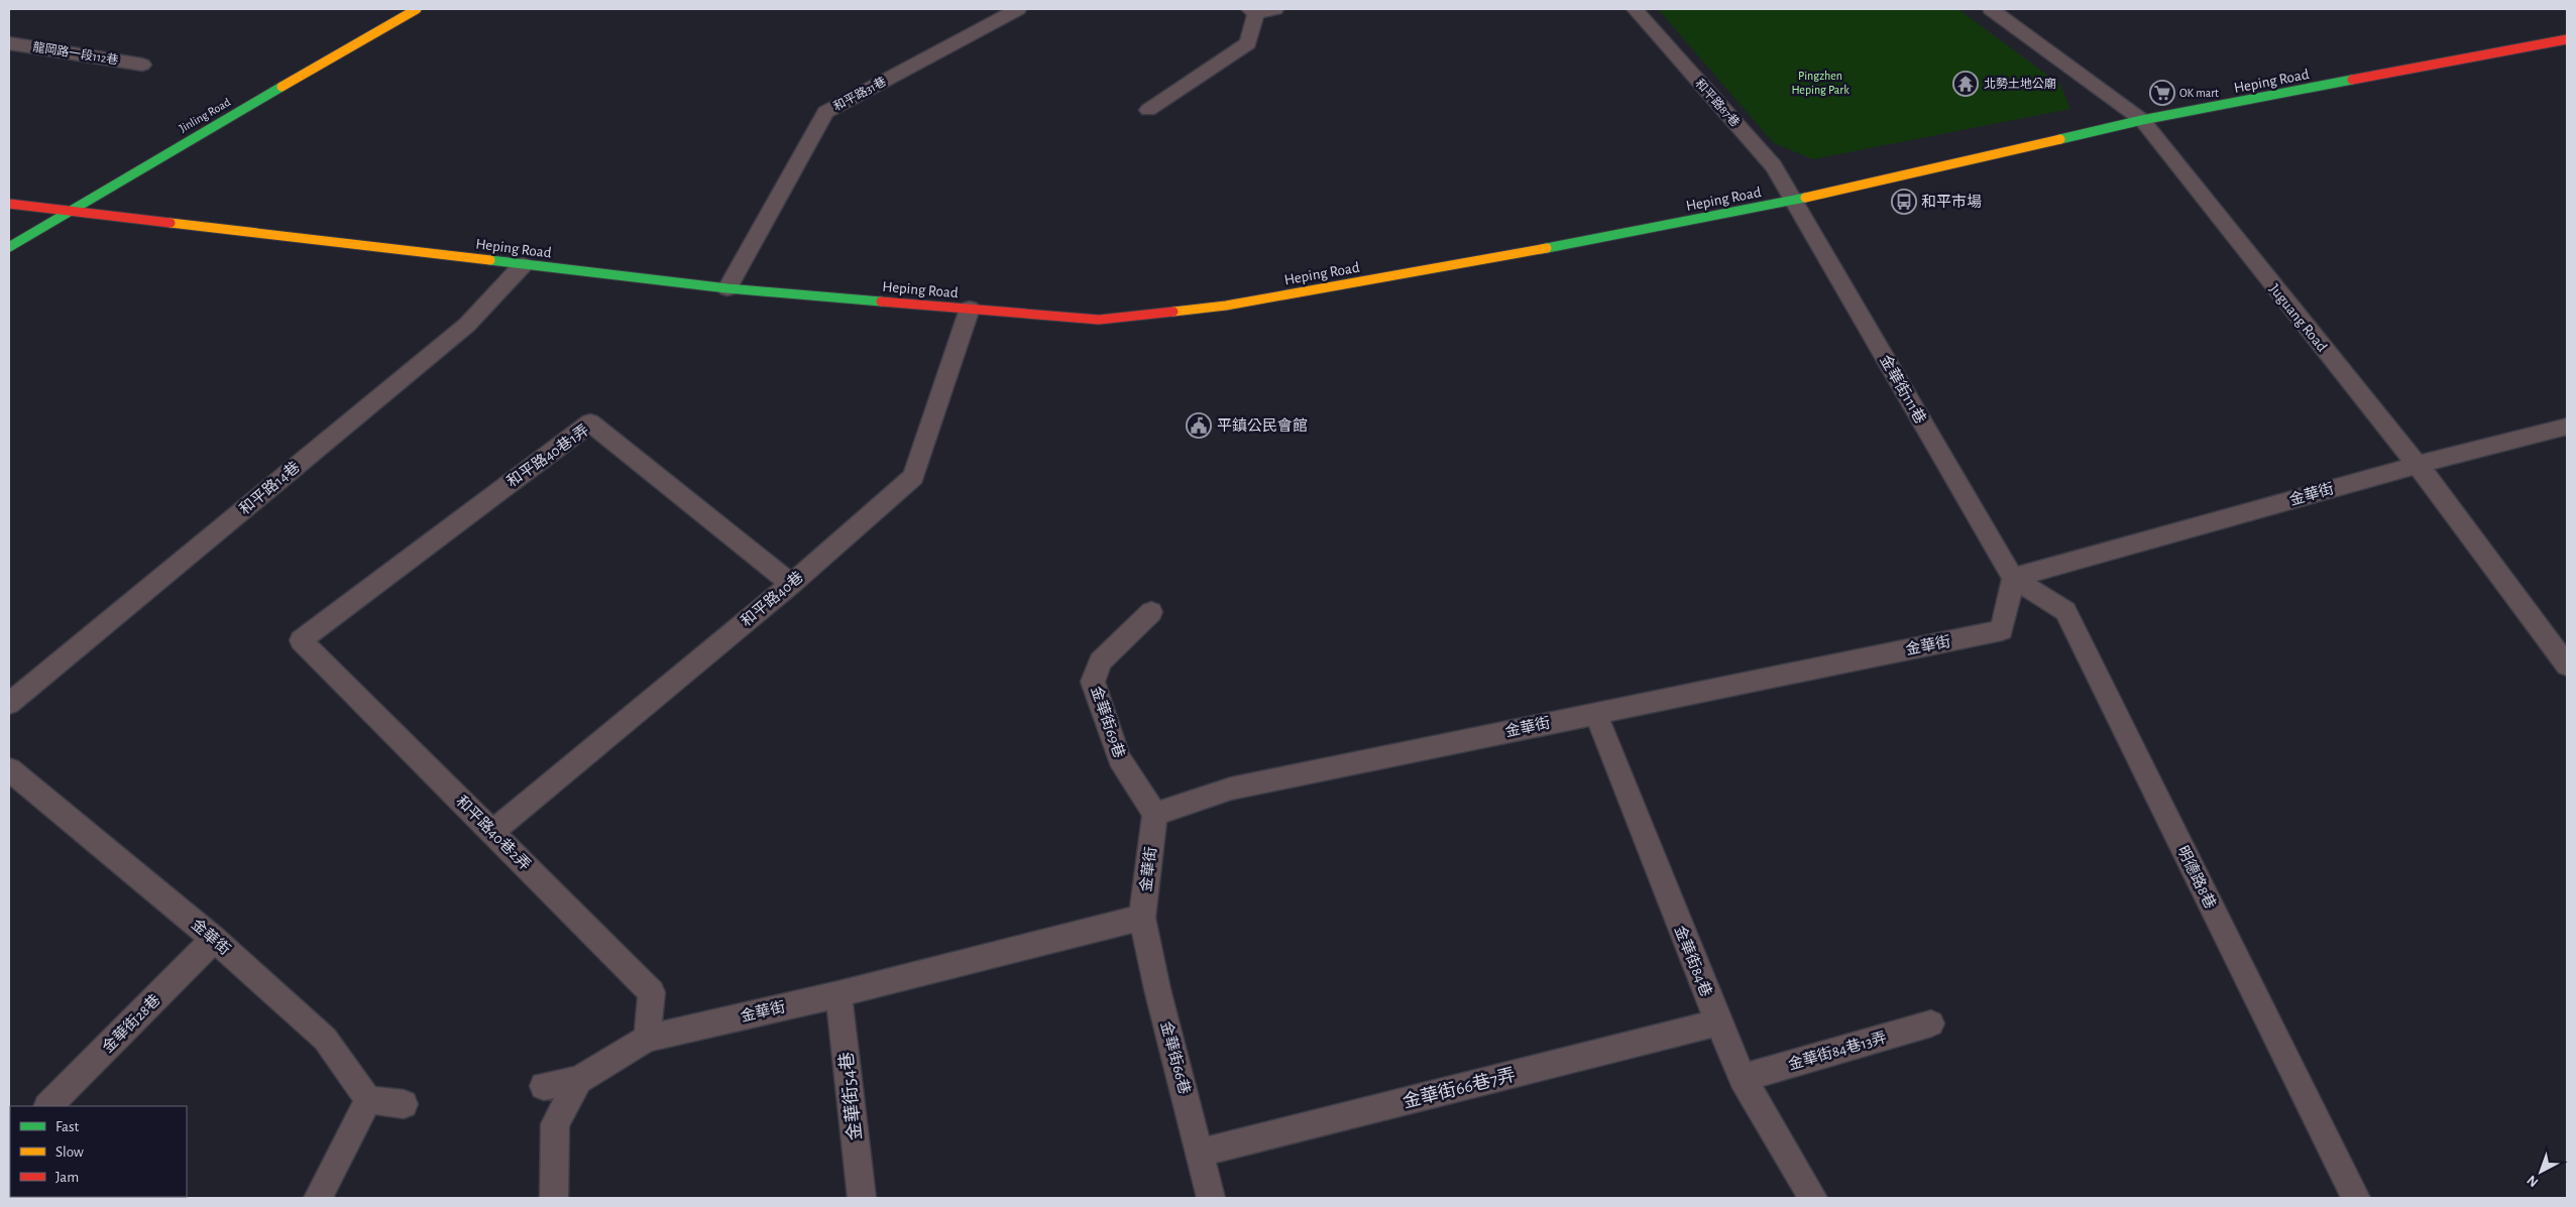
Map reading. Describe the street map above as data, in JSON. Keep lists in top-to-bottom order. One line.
{"streets":{"street":["Heping Road","Jinling Road"],"lane":["龍岡路一段112巷","和平路31巷","和平路87巷","Juguang Road","金華街111巷","和平路40巷1弄","和平路14巷","金華街","和平路40巷","金華街69巷","和平路40巷2弄","明德路8巷","金華街84巷","金華街28巷","金華街84巷13弄","金華街66巷","金華街66巷7弄","金華街54巷"]},"crossings":[["Heping Road","和平路31巷"],["Heping Road","和平路87巷"],["Heping Road","Jinling Road"],["Heping Road","Juguang Road"],["Heping Road","金華街111巷"],["Heping Road","和平路14巷"],["Heping Road","和平路40巷"],["和平路87巷","金華街111巷"],["Juguang Road","金華街"],["金華街111巷","金華街"],["金華街111巷","明德路8巷"],["和平路40巷1弄","和平路40巷"],["和平路40巷1弄","和平路40巷2弄"],["金華街","金華街69巷"],["金華街","和平路40巷2弄"],["金華街","明德路8巷"],["金華街","金華街84巷"],["金華街","金華街28巷"],["金華街","金華街66巷"],["金華街","金華街54巷"],["和平路40巷","和平路40巷2弄"],["金華街84巷","金華街84巷13弄"],["金華街84巷","金華街66巷7弄"],["金華街66巷","金華街66巷7弄"]],"parks":["Pingzhen Heping Park"],"places":{"temple":["北勢土地公廟"],"supermarket":["OK mart"],"bus stop":["和平市場"],"public building":["平鎮公民會館"]},"legend":["Fast","Slow","Jam"],"north":"bottom left"}
